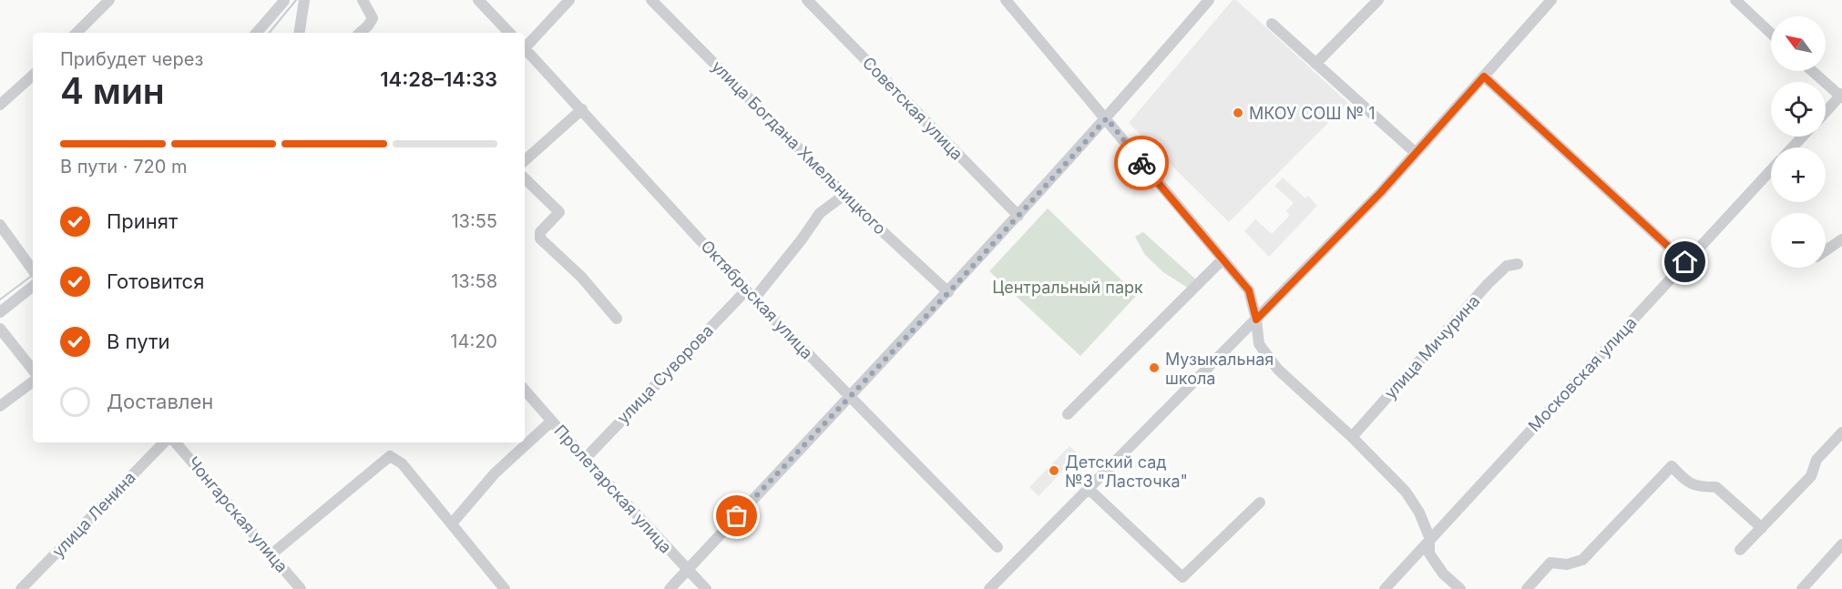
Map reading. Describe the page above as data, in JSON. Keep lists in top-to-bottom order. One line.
{"streets":{"street":["Советская улица","улица Богдана Хмельницкого","Октябрьская улица","улица Мичурина","улица Суворова","Московская улица","Пролетарская улица","улица Ленина","Чонгарская улица"]},"crossings":[["улица Богдана Хмельницкого","улица Суворова"],["Октябрьская улица","улица Суворова"],["улица Суворова","Пролетарская улица"]],"parks":["Центральный парк"],"places":["МКОУ СОШ № 1","Музыкальная школа","Детский сад №3 \"Ласточка\""],"north":"top left","page":{"map_buttons":["+","−"],"heading":["4 мин","Прибудет через","14:28–14:33"],"bar":"В пути · 720 m","list":[["Принят","13:55"],["Готовится","13:58"],["В пути","14:20"],"Доставлен"]}}
